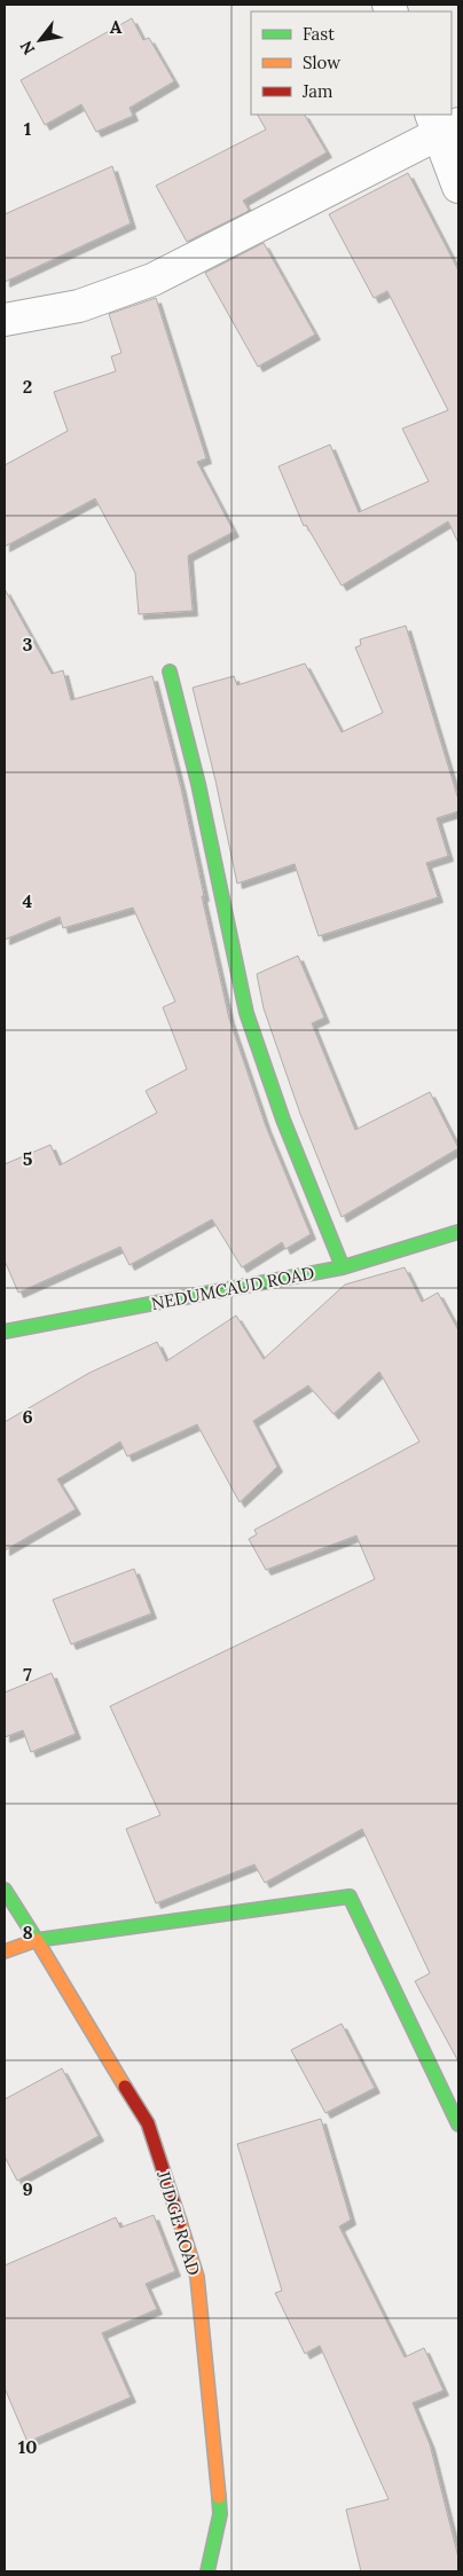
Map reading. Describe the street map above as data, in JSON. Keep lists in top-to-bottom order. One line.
{"streets":{"street":["NEDUMCAUD ROAD","JUDGE ROAD"]},"legend":["Fast","Slow","Jam"],"north":"bottom left","grid":{"columns":["A"],"rows":["1","2","3","4","5","6","7","8","9","10"]}}
